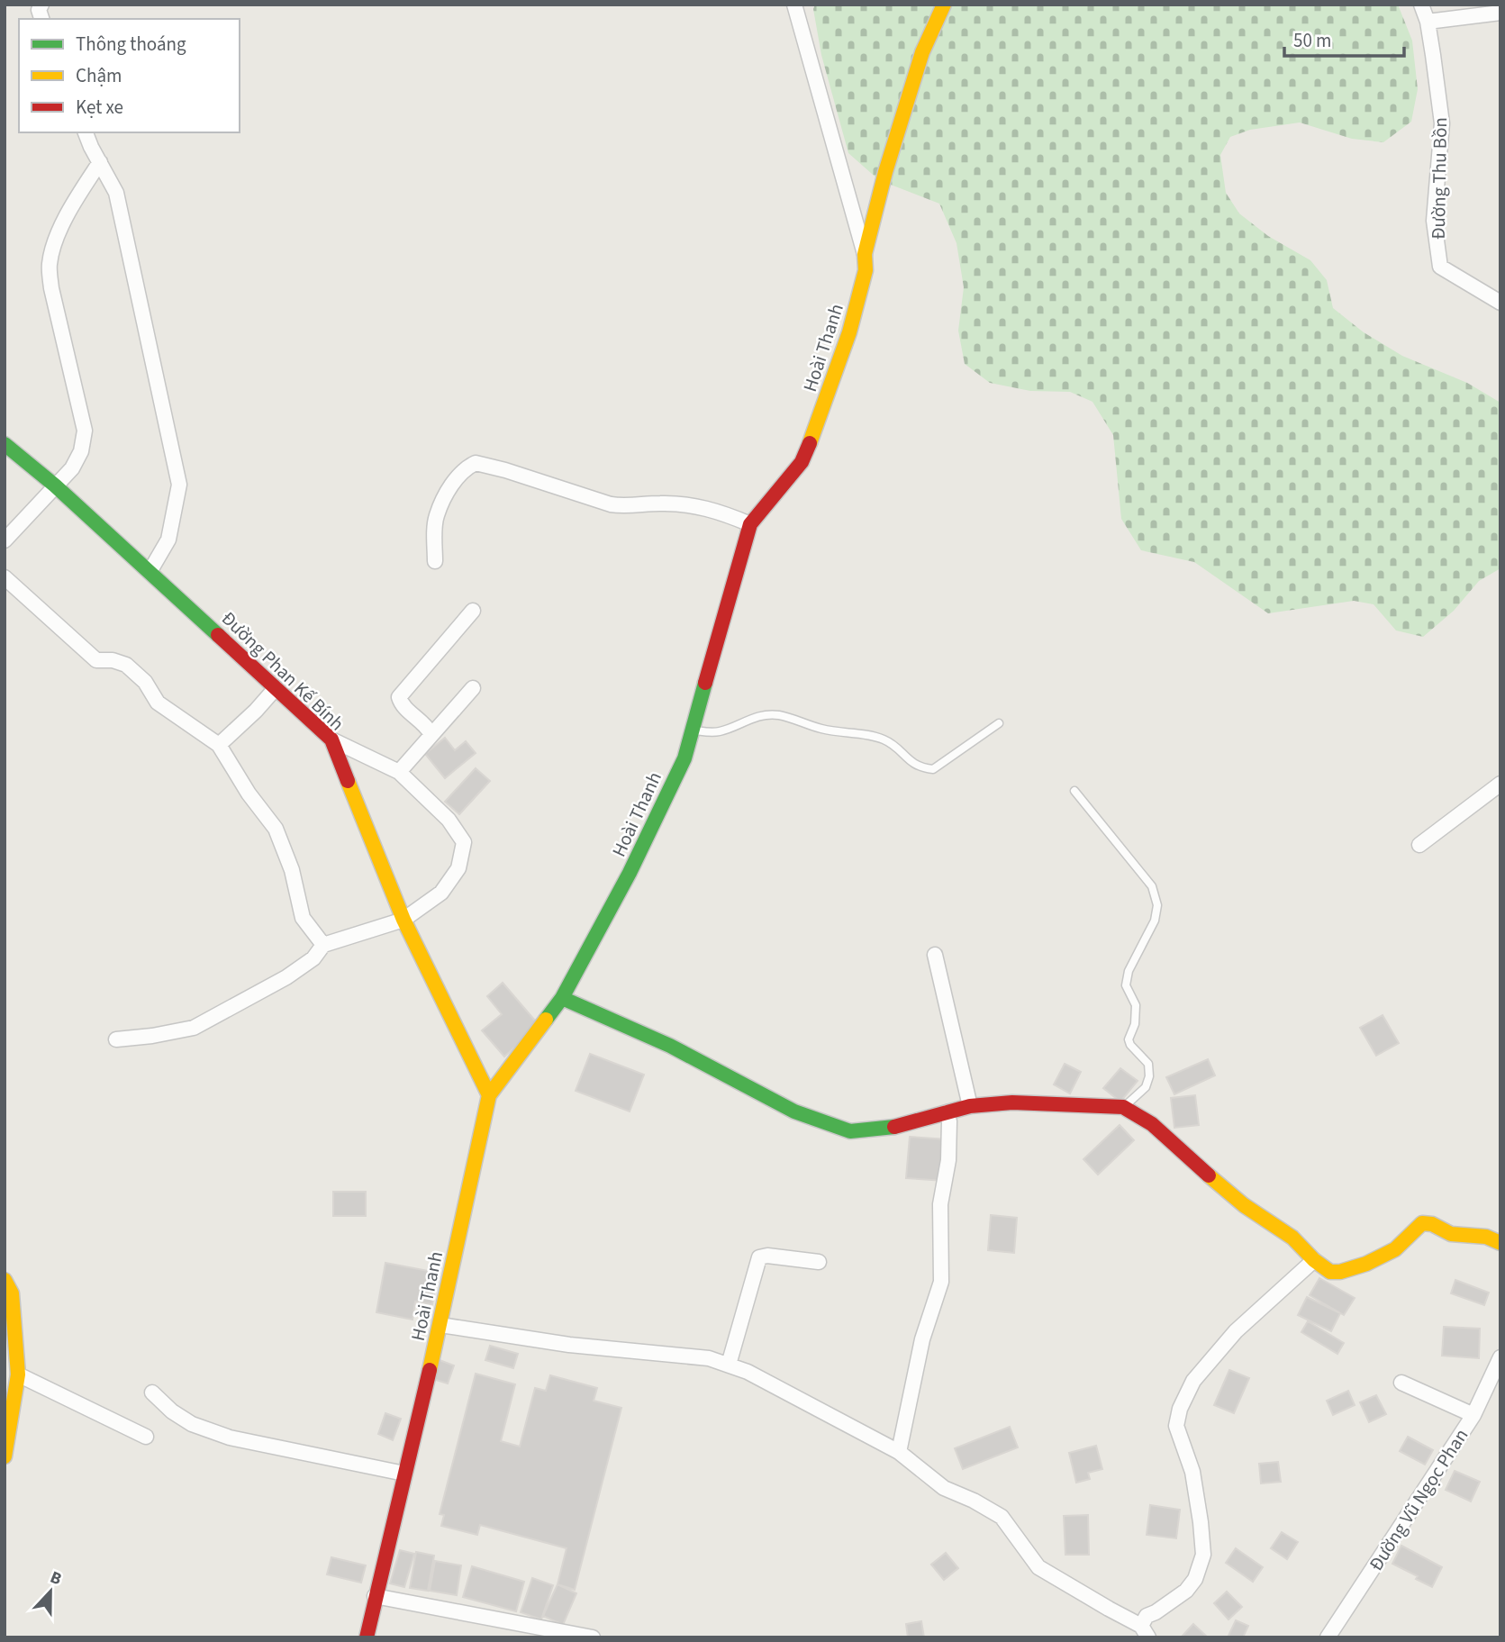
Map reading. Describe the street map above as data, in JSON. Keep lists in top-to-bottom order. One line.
{"streets":{"street":["Đường Thu Bồn","Hoài Thanh","Đường Phan Kế Bính","Đường Vũ Ngọc Phan"]},"crossings":[["Hoài Thanh","Đường Phan Kế Bính"]],"legend":["Thông thoáng","Chậm","Kẹt xe"],"scale_bar":"50 m","north":"top"}
